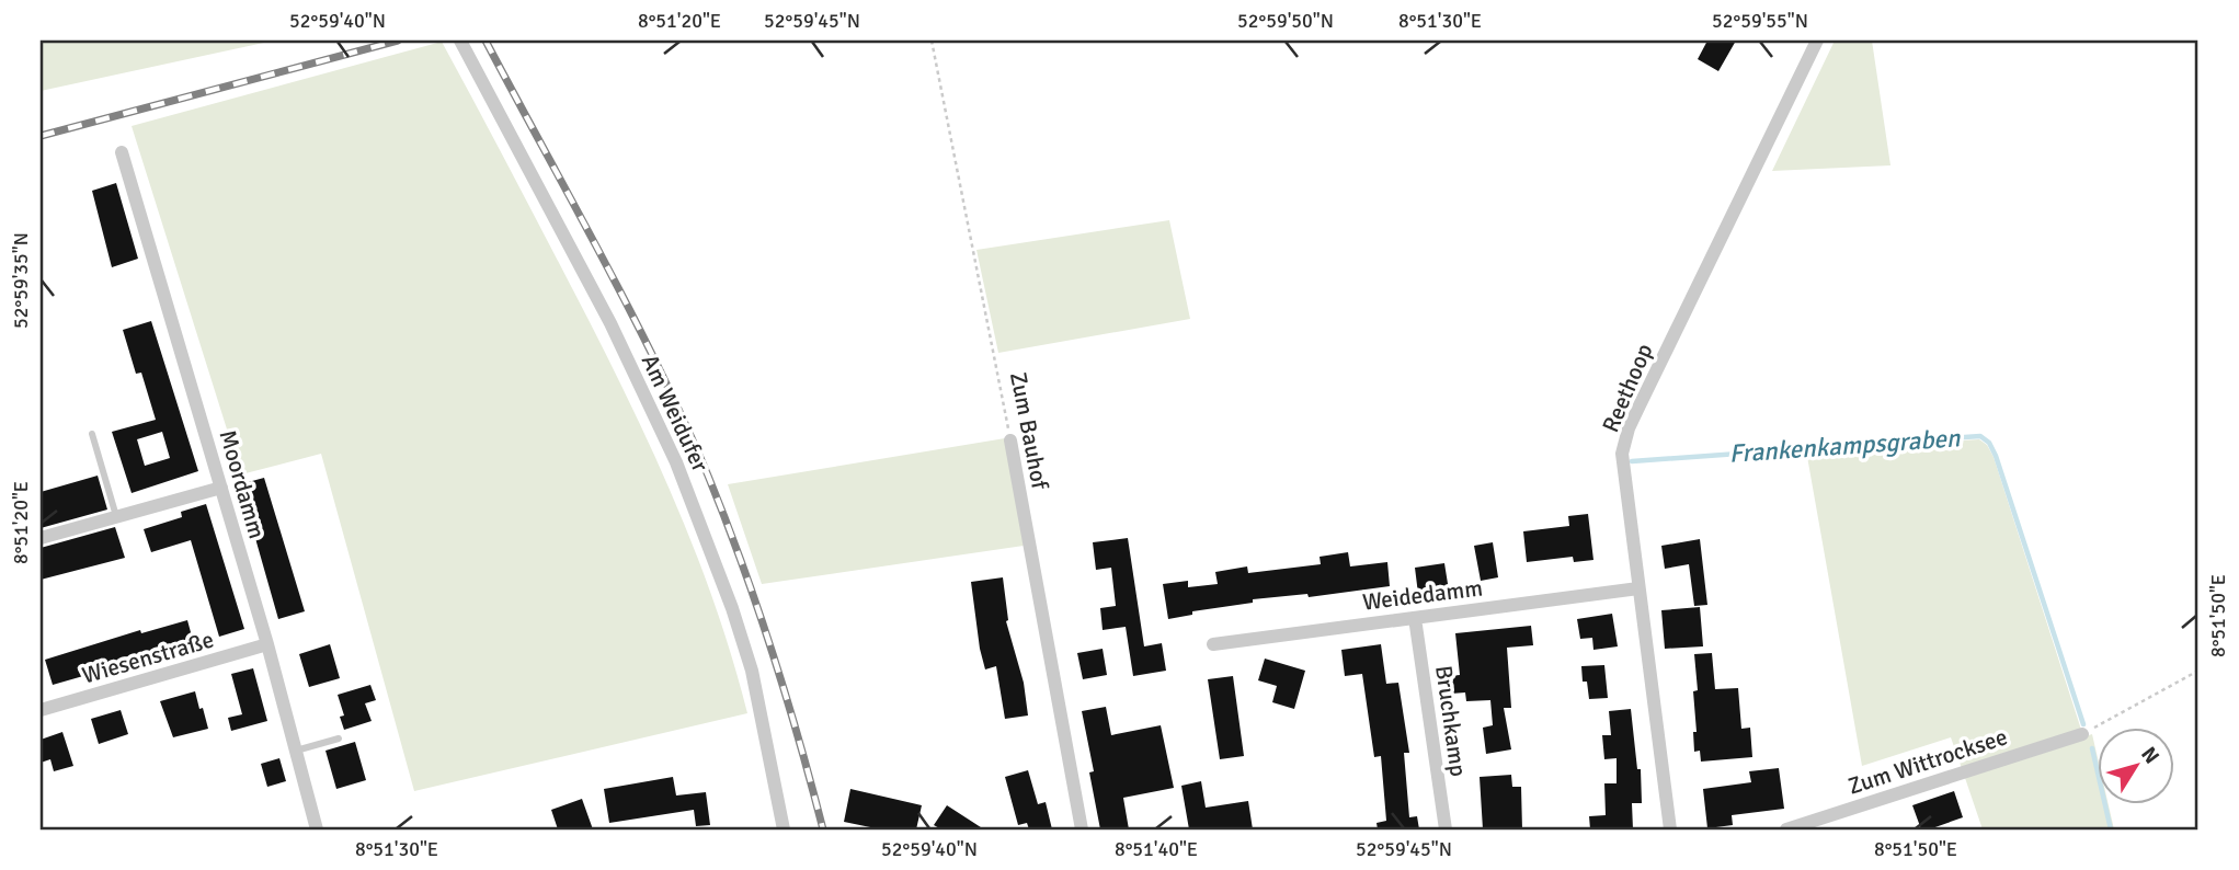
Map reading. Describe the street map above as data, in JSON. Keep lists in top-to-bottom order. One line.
{"streets":{"street":["Reethoop","Am Weidufer","Zum Bauhof","Moordamm","Weidedamm","Wiesenstraße","Bruchkamp","Zum Wittrocksee"]},"crossings":[["Reethoop","Weidedamm"],["Moordamm","Wiesenstraße"],["Weidedamm","Bruchkamp"]],"water":["Frankenkampsgraben"],"north":"top right","coordinates":["52°59'40\"N","8°51'20\"E","52°59'45\"N","52°59'50\"N","8°51'30\"E","52°59'55\"N","52°59'35\"N","8°51'50\"E","8°51'40\"E"]}
